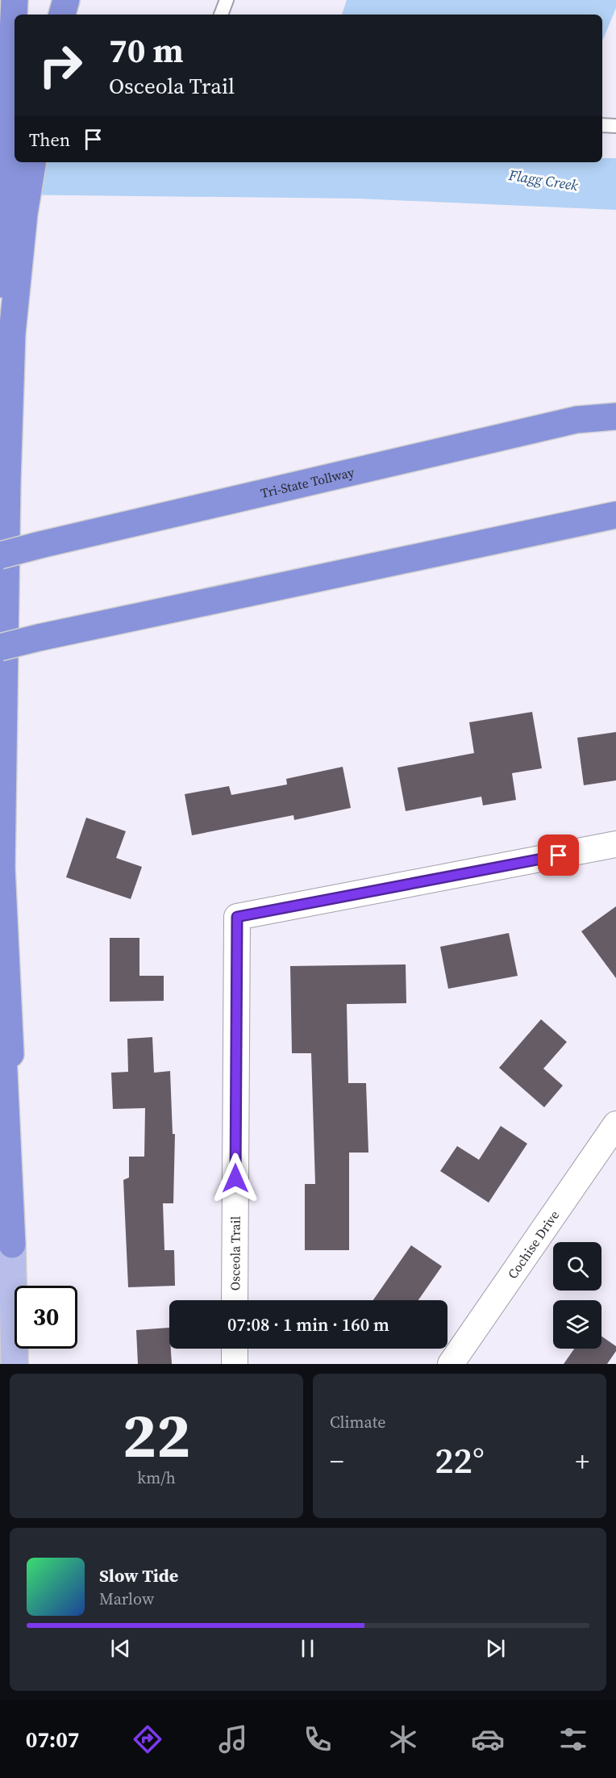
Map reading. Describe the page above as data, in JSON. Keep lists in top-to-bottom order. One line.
{"streets":{"highway":["Tri-State Tollway"],"street":["Cochise Drive","Osceola Trail"]},"water":["Flagg Creek"],"page":{"turn":["70 m","Osceola Trail"],"then":"Then","limit":"30","trip":"07:08 · 1 min · 160 m","tile":[["22","km/h"],"Climate"],"heat":["−","22°","+"],"song":["Slow Tide","Marlow"],"tabs":"07:07"}}
